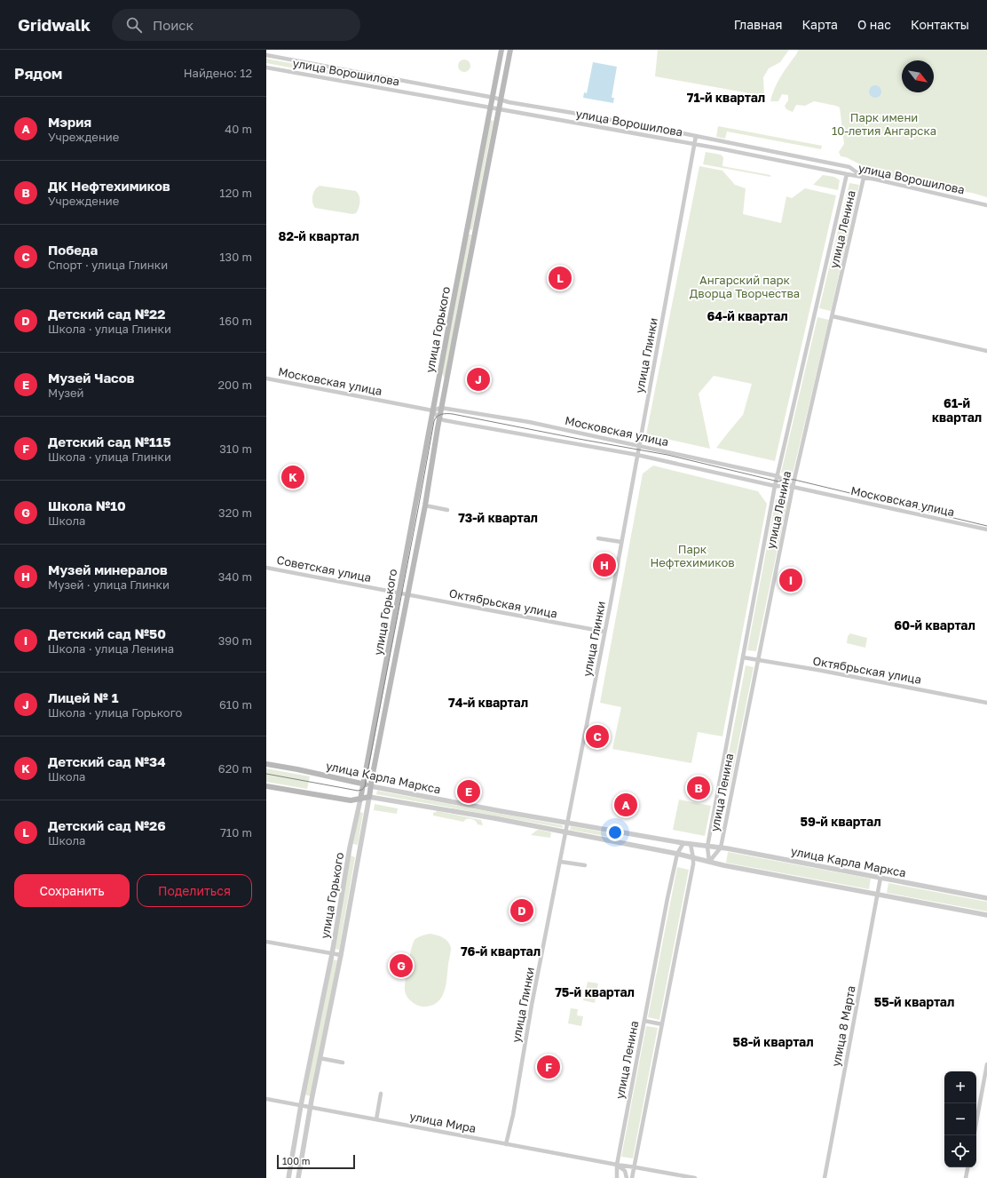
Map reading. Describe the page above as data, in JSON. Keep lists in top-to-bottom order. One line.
{"streets":{"main road":["улица Горького","улица Карла Маркса"],"street":["улица Ворошилова","улица Ленина","улица Глинки","Московская улица","Советская улица","Октябрьская улица","улица 8 Марта","улица Мира"]},"crossings":[["улица Ворошилова","улица Ленина"],["улица Ворошилова","улица Горького"],["улица Ворошилова","улица Глинки"],["улица Ленина","Московская улица"],["улица Ленина","Октябрьская улица"],["улица Ленина","улица Карла Маркса"],["улица Ленина","улица Мира"],["улица Горького","Московская улица"],["улица Горького","Советская улица"],["улица Горького","Октябрьская улица"],["улица Горького","улица Карла Маркса"],["улица Горького","улица Мира"],["улица Глинки","Московская улица"],["улица Глинки","Октябрьская улица"],["улица Глинки","улица Карла Маркса"],["улица Глинки","улица Мира"],["Советская улица","Октябрьская улица"],["улица Карла Маркса","улица 8 Марта"]],"districts":["71-й квартал","82-й квартал","64-й квартал","61-й квартал","73-й квартал","60-й квартал","74-й квартал","59-й квартал","76-й квартал","75-й квартал","55-й квартал","58-й квартал"],"parks":["Парк имени 10-летия Ангарска","Ангарский парк Дворца Творчества","Парк Нефтехимиков"],"scale_bar":"100 m","north":"bottom right","page":{"header":"Gridwalk","search":"Поиск","nav":["Главная","Карта","О нас","Контакты"],"heading":["Рядом","Найдено: 12"],"list":[{"mark":"A","name":"Мэрия","note":"Учреждение","value":"40 m"},{"mark":"B","name":"ДК Нефтехимиков","note":"Учреждение","value":"120 m"},{"mark":"C","name":"Победа","note":"Спорт · улица Глинки","value":"130 m"},{"mark":"D","name":"Детский сад №22","note":"Школа · улица Глинки","value":"160 m"},{"mark":"E","name":"Музей Часов","note":"Музей","value":"200 m"},{"mark":"F","name":"Детский сад №115","note":"Школа · улица Глинки","value":"310 m"},{"mark":"G","name":"Школа №10","note":"Школа","value":"320 m"},{"mark":"H","name":"Музей минералов","note":"Музей · улица Глинки","value":"340 m"},{"mark":"I","name":"Детский сад №50","note":"Школа · улица Ленина","value":"390 m"},{"mark":"J","name":"Лицей № 1","note":"Школа · улица Горького","value":"610 m"},{"mark":"K","name":"Детский сад №34","note":"Школа","value":"620 m"},{"mark":"L","name":"Детский сад №26","note":"Школа","value":"710 m"}],"pins":["L","J","K","H","I","C","B","E","A","D","G","F"],"buttons":["Сохранить","Поделиться"],"map_buttons":["+","−"],"scale":"100 m"}}
